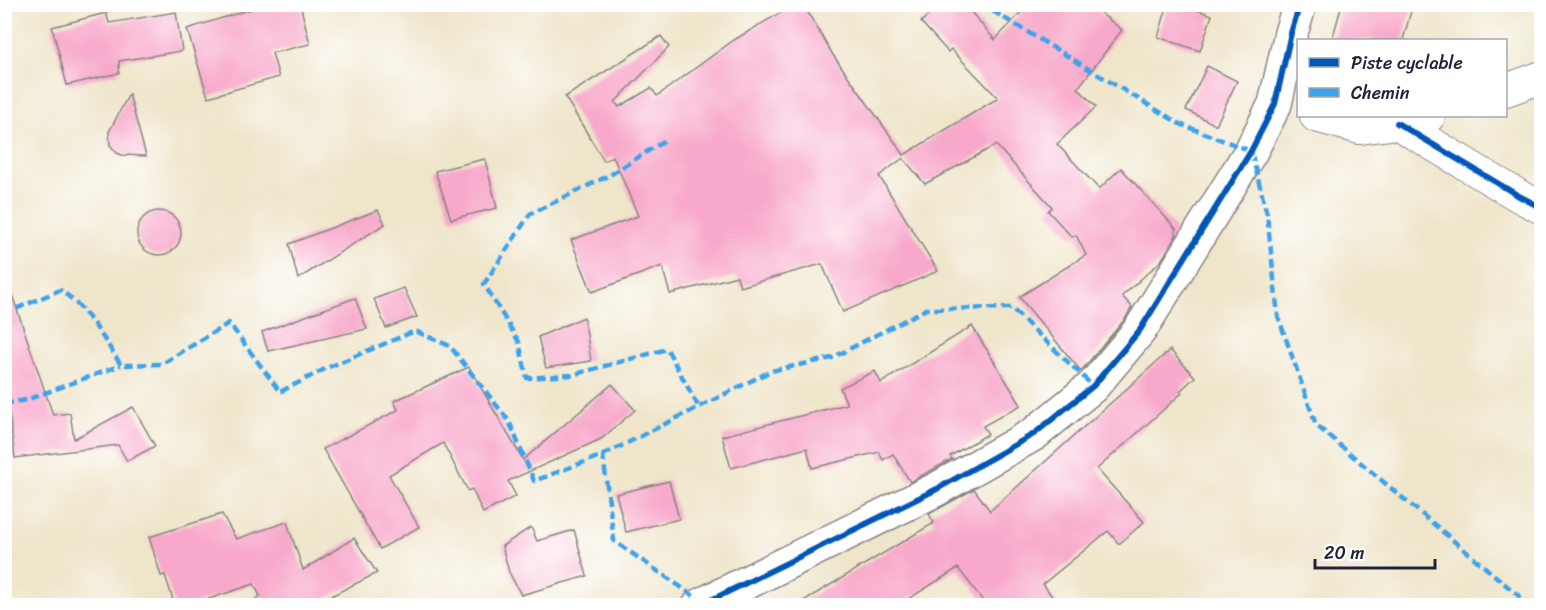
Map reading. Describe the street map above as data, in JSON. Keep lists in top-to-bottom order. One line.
{"legend":["Piste cyclable","Chemin"],"scale_bar":"20 m"}
